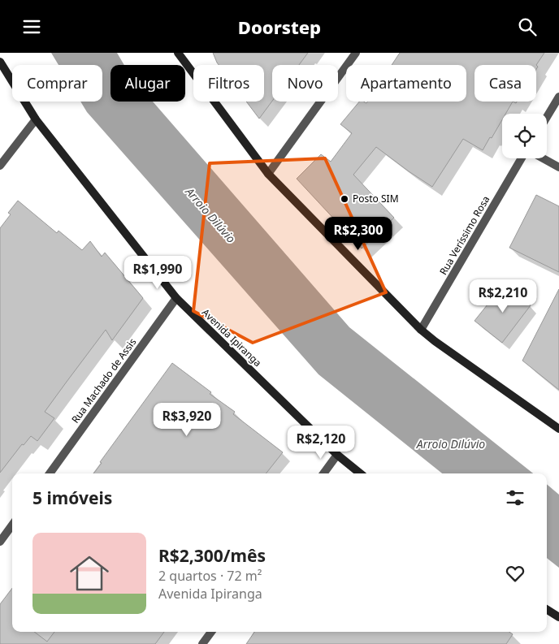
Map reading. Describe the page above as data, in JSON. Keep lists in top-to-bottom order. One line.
{"streets":{"main road":["Avenida Ipiranga"],"street":["Rua Veríssimo Rosa","Rua Machado de Assis"]},"crossings":[["Avenida Ipiranga","Rua Machado de Assis"]],"water":["Arroio Dilúvio"],"places":["Posto SIM"],"page":{"header":"Doorstep","chip":["Comprar","Alugar","Filtros","Novo","Apartamento","Casa"],"price":["R$2,300","R$1,990","R$2,210","R$3,920","R$2,120"],"heading":"5 imóveis","list":[{"name":"R$2,300/mês","note":"2 quartos · 72 m² · Avenida Ipiranga"}]}}
